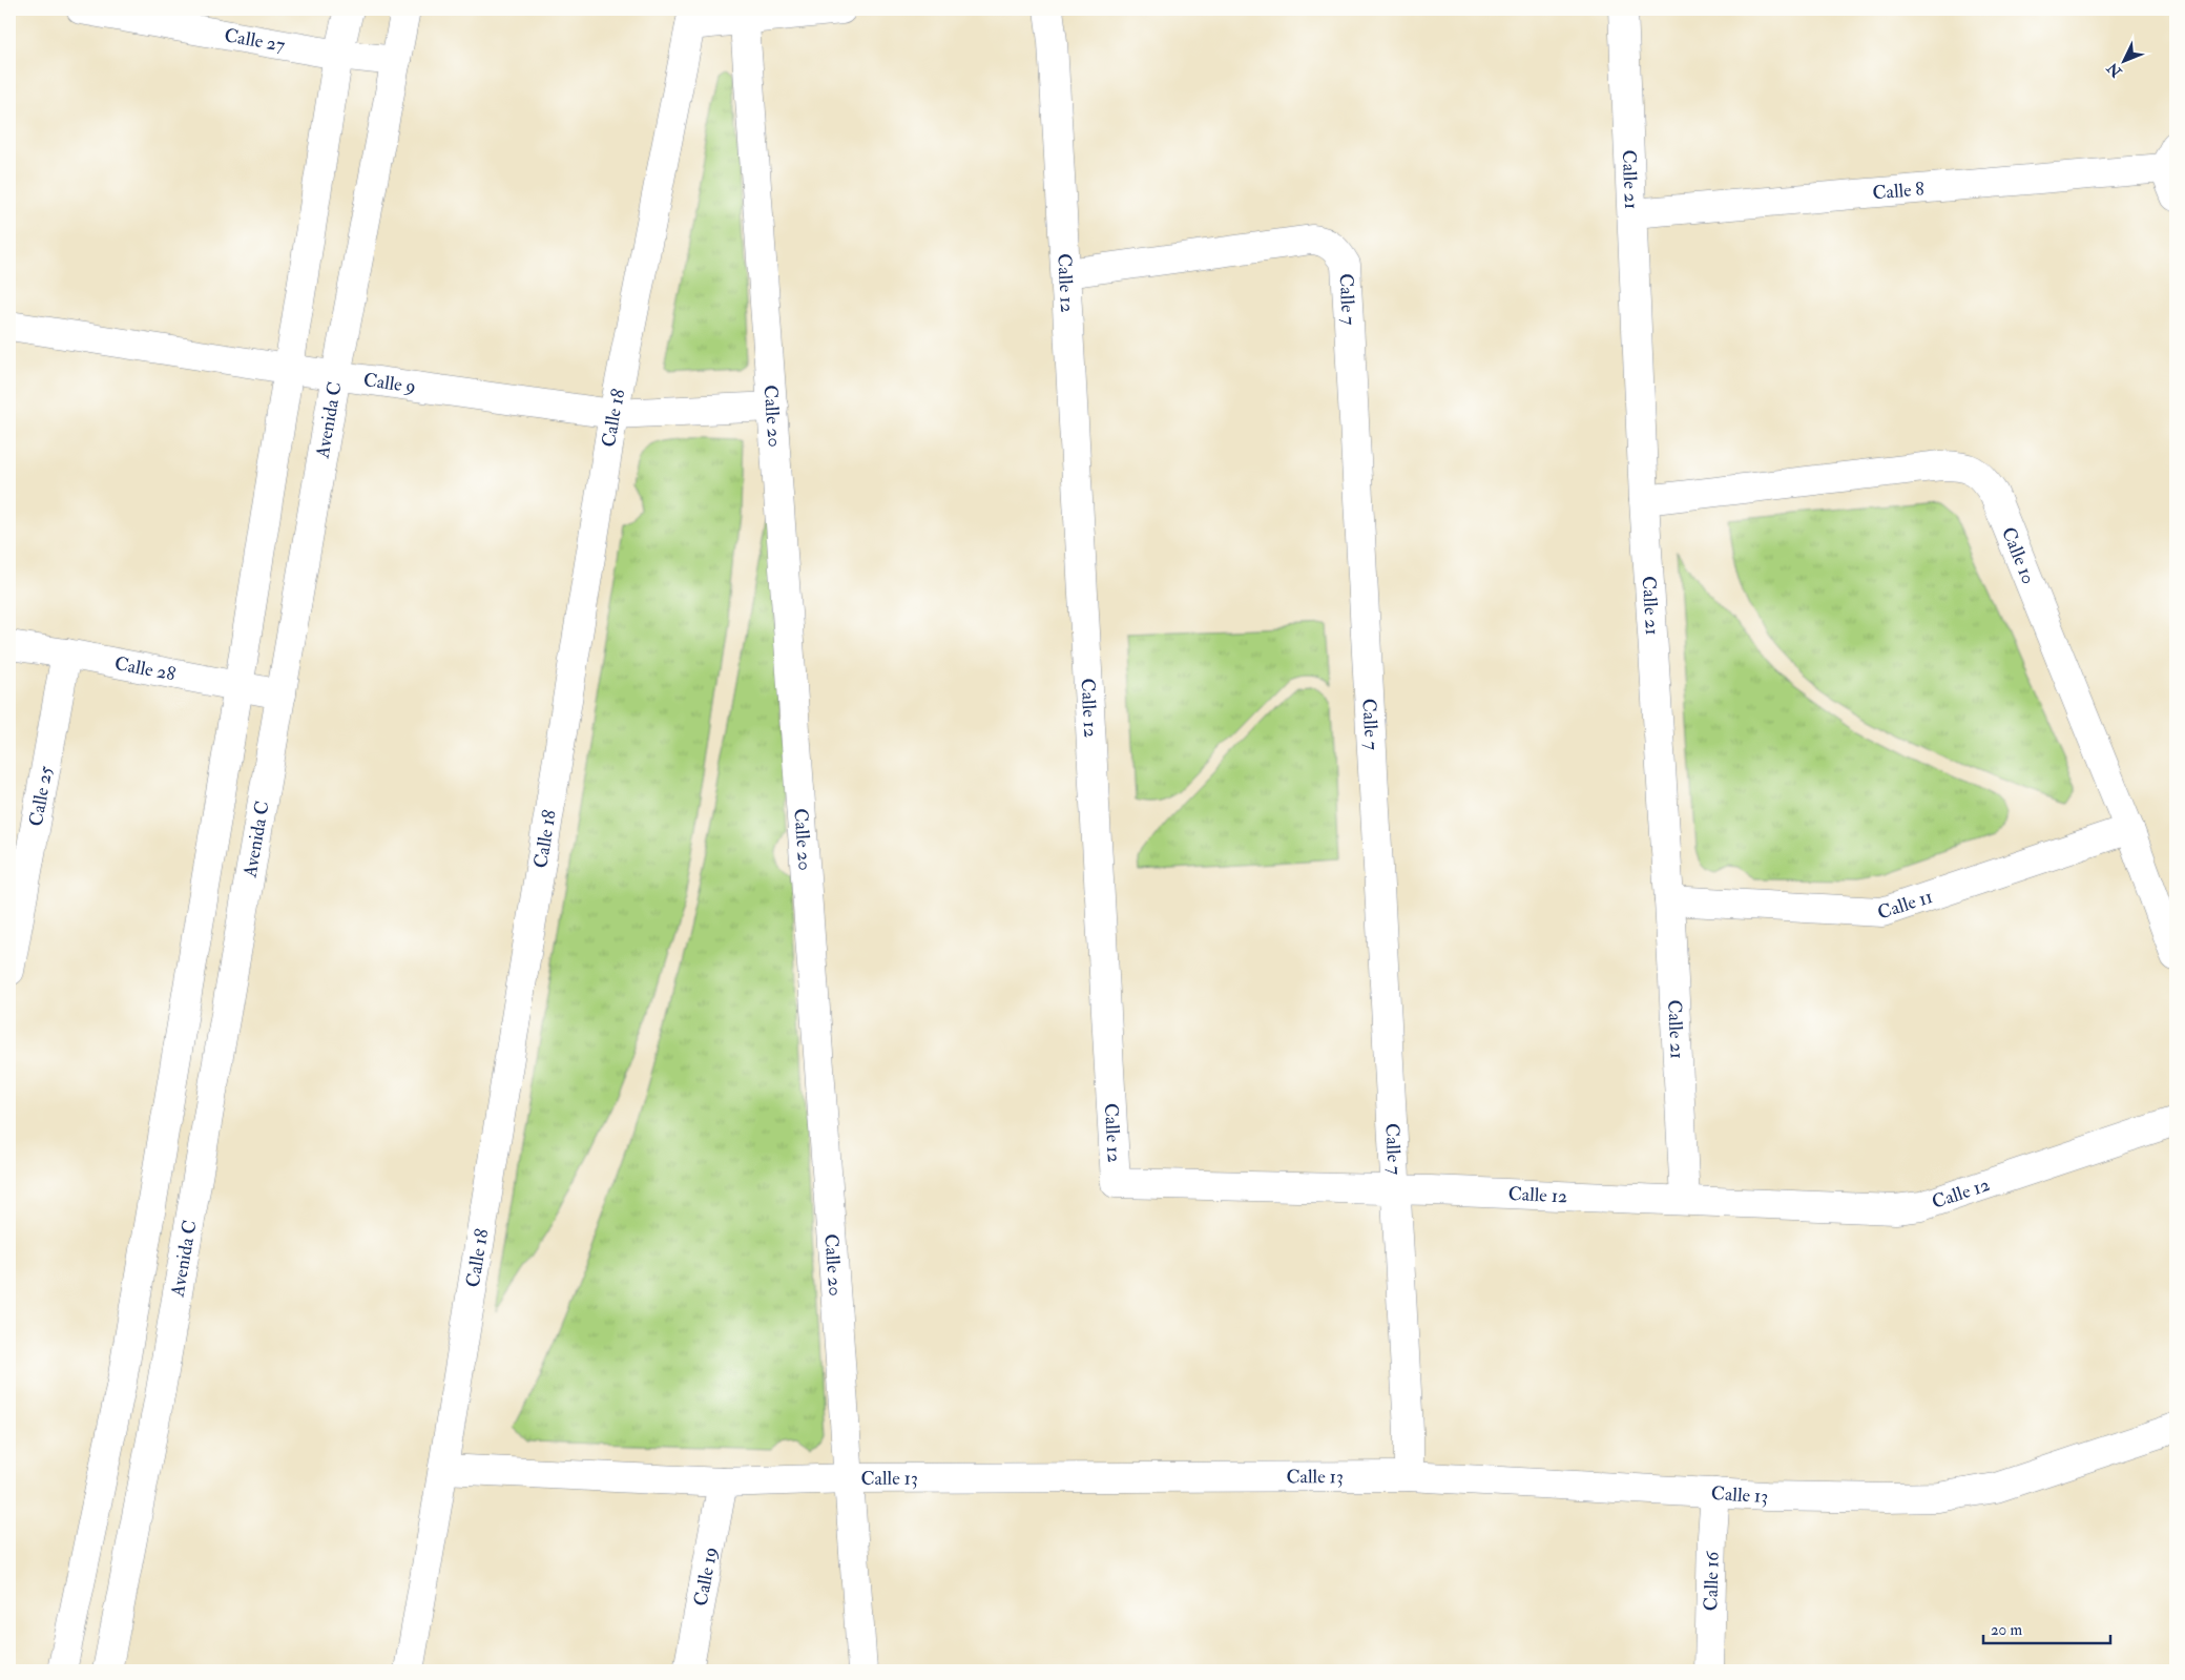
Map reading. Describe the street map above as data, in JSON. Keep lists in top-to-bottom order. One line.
{"streets":{"street":["Calle 27","Calle 21","Calle 8","Calle 12","Calle 7","Calle 9","Calle 20","Calle 18","Avenida C","Calle 10","Calle 28","Calle 25","Calle 11","Calle 13","Calle 19","Calle 16"]},"crossings":[["Calle 27","Avenida C"],["Calle 21","Calle 8"],["Calle 21","Calle 12"],["Calle 21","Calle 10"],["Calle 21","Calle 11"],["Calle 12","Calle 7"],["Calle 7","Calle 13"],["Calle 9","Calle 20"],["Calle 9","Calle 18"],["Calle 9","Avenida C"],["Calle 20","Calle 13"],["Calle 18","Calle 13"],["Avenida C","Calle 28"],["Calle 10","Calle 11"],["Calle 28","Calle 25"],["Calle 13","Calle 19"],["Calle 13","Calle 16"]],"scale_bar":"20 m","north":"bottom left"}
